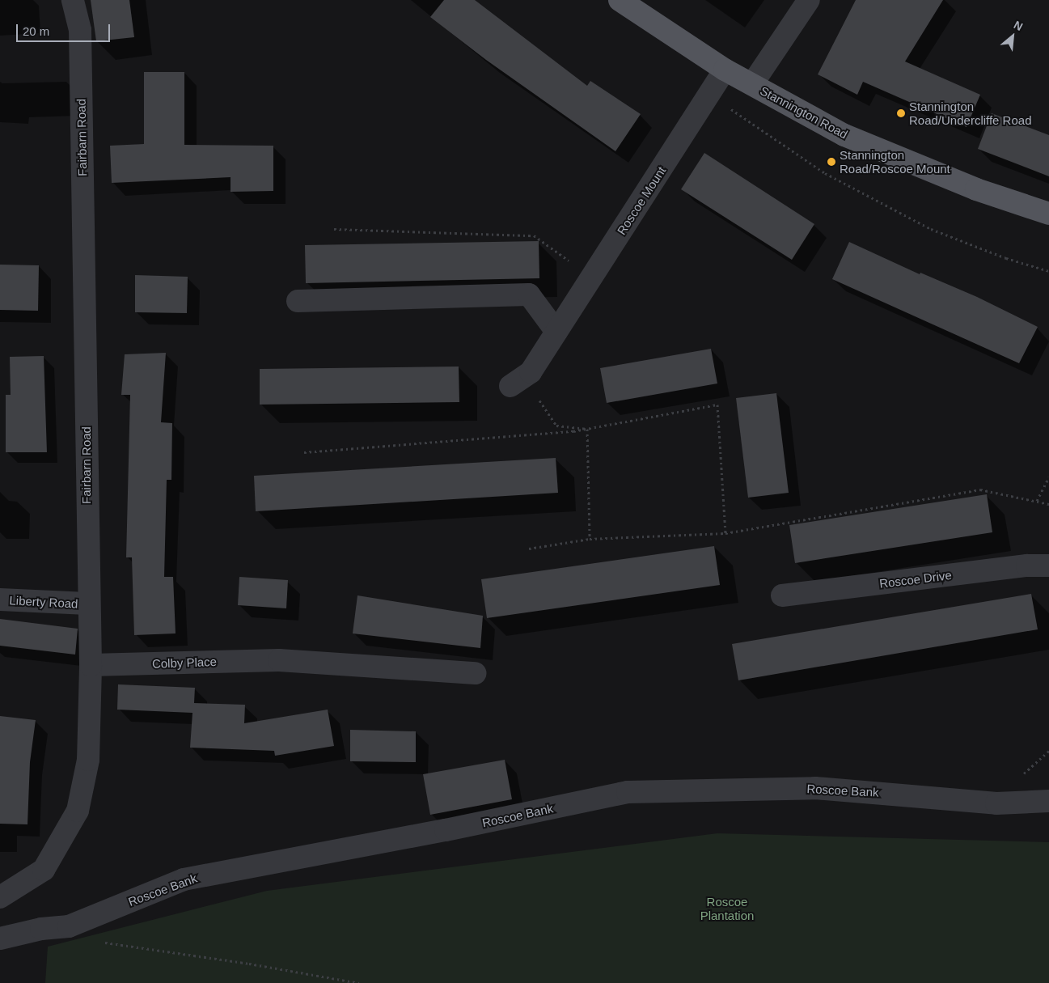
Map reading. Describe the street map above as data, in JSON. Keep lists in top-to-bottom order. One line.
{"streets":{"main road":["Stannington Road"],"street":["Fairbarn Road","Roscoe Mount","Roscoe Drive","Liberty Road","Colby Place","Roscoe Bank"]},"crossings":[["Stannington Road","Roscoe Mount"],["Fairbarn Road","Liberty Road"],["Fairbarn Road","Colby Place"]],"parks":["Roscoe Plantation"],"places":["Stannington Road/Undercliffe Road","Stannington Road/Roscoe Mount"],"scale_bar":"20 m","north":"top right"}
